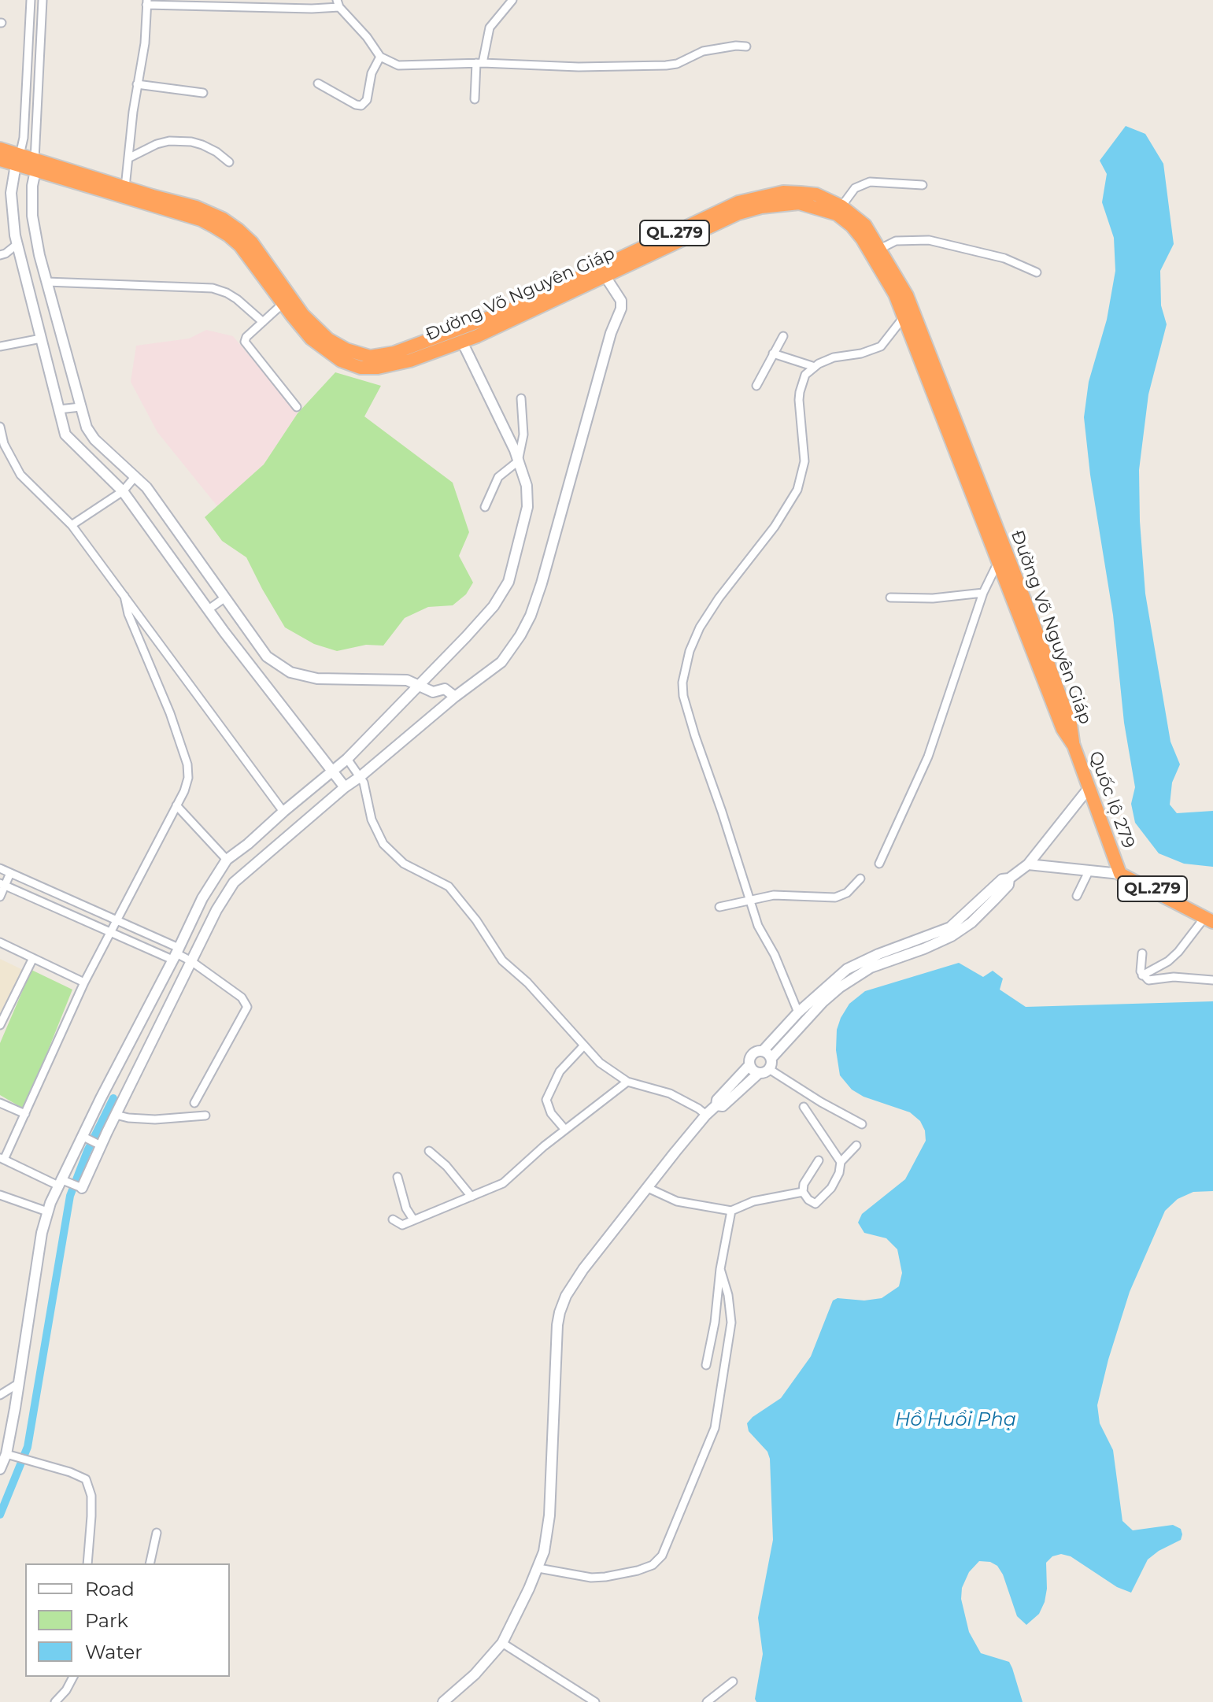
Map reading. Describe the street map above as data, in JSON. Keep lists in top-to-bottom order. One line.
{"streets":{"highway":["QL.279","Đường Võ Nguyên Giáp","Quốc lộ 279"]},"crossings":[["Đường Võ Nguyên Giáp","Quốc lộ 279"]],"water":["Hồ Huổi Phạ"],"legend":["Road","Park","Water"]}
